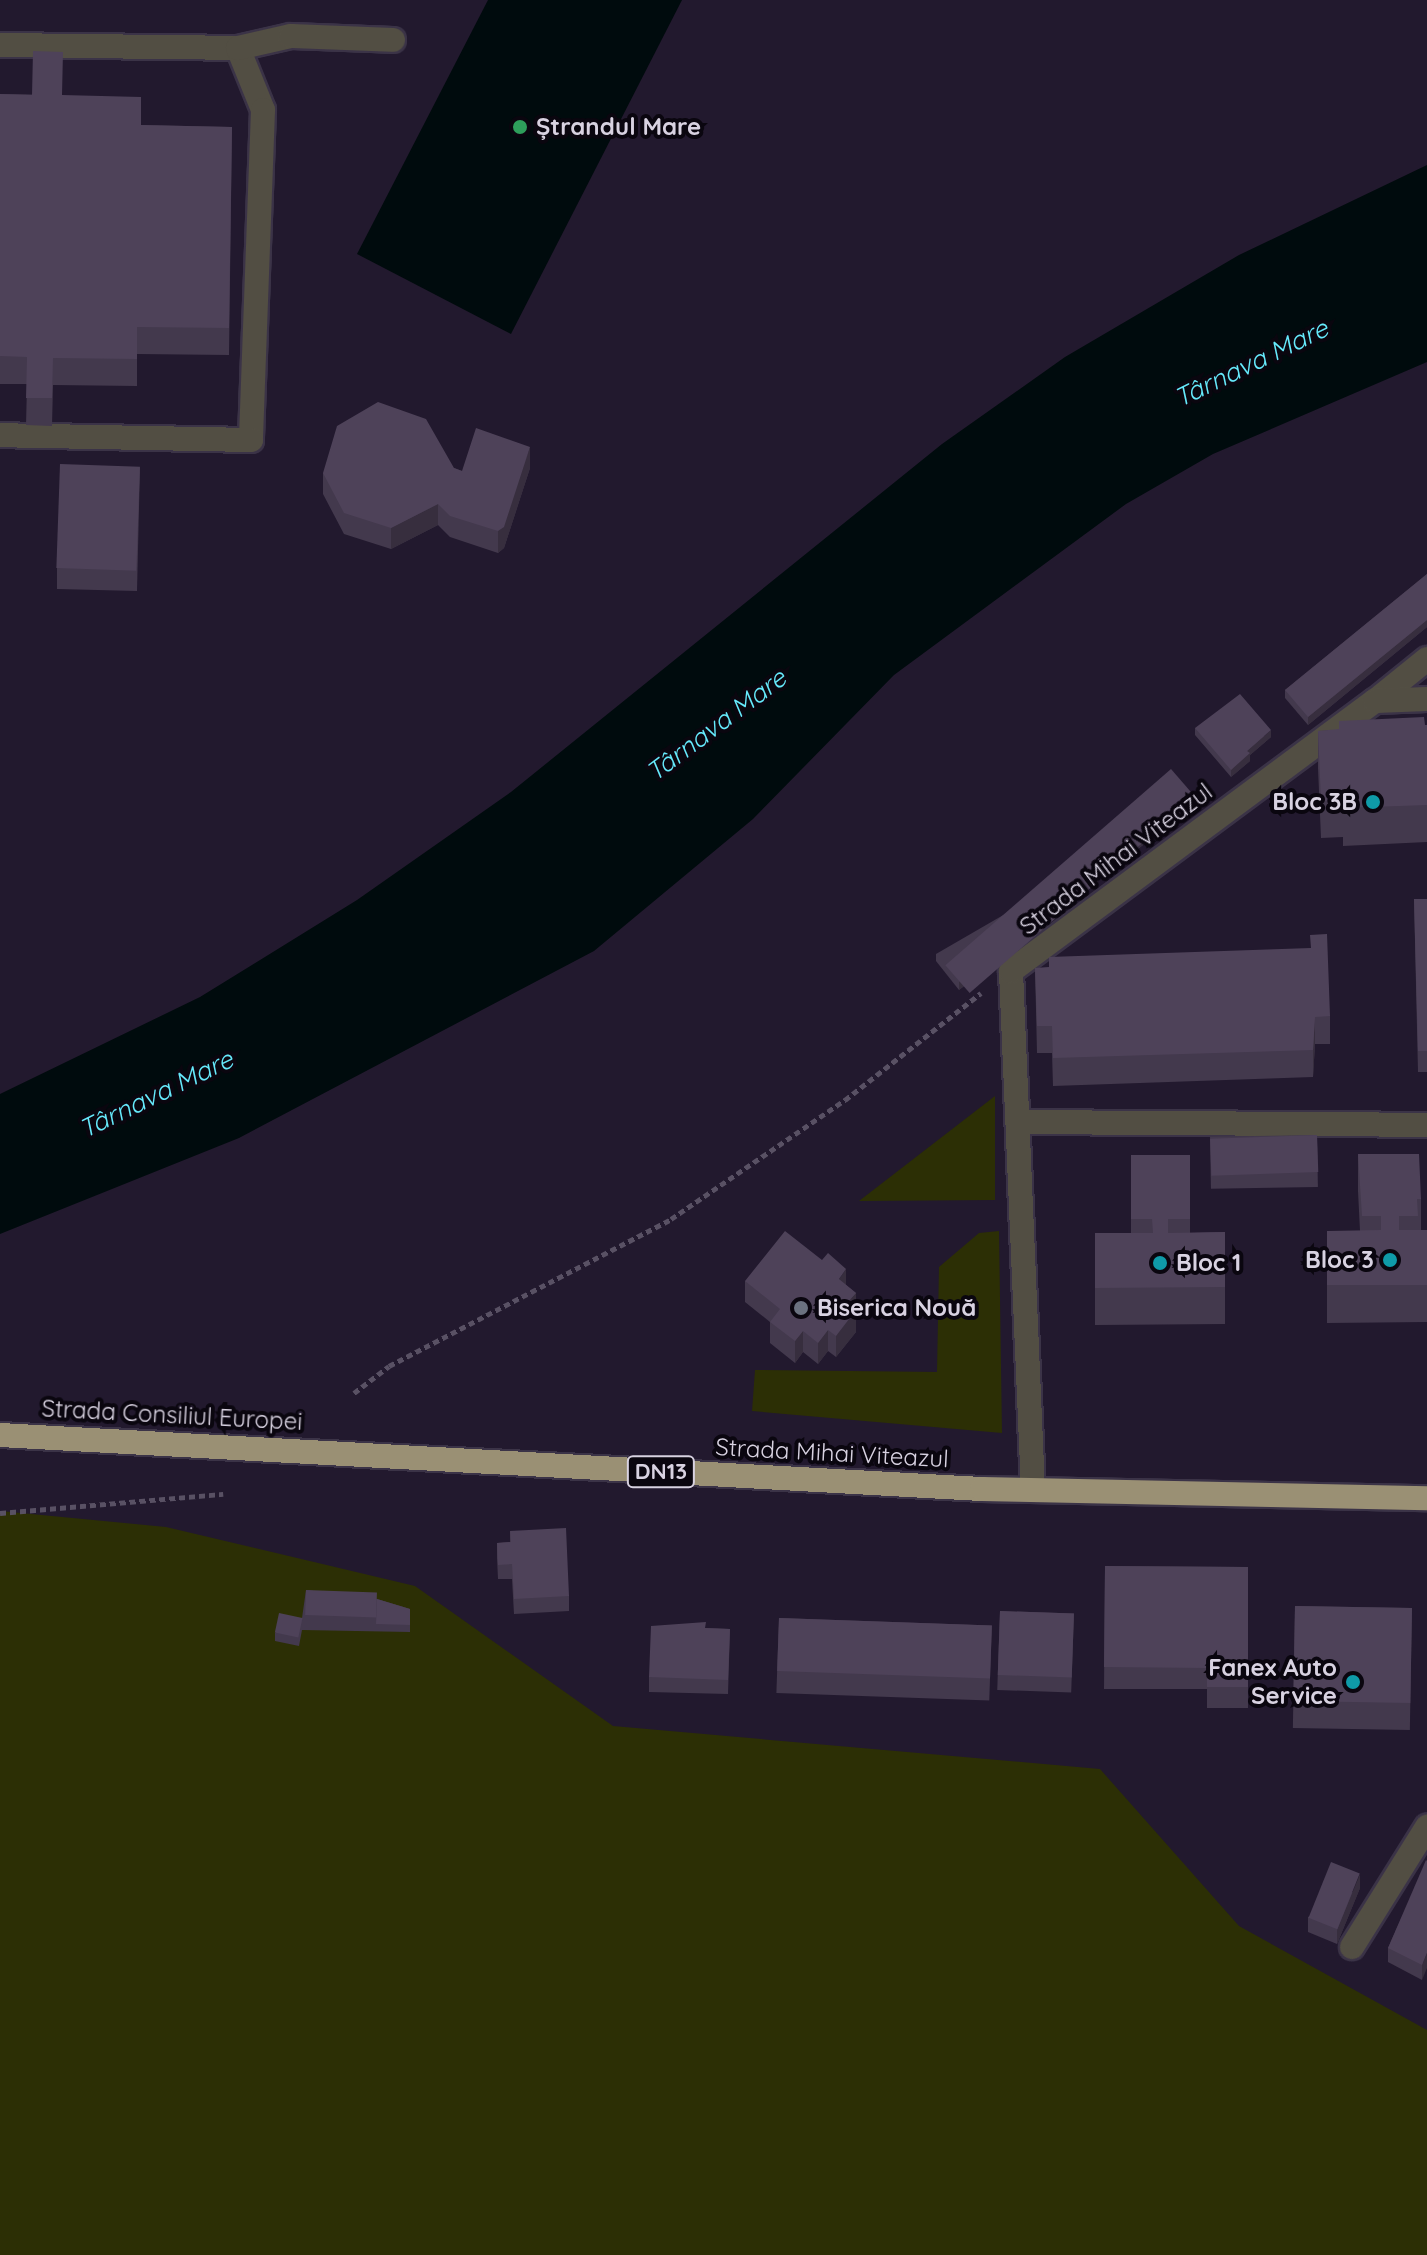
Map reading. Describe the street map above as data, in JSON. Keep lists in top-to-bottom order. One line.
{"streets":{"highway":["Strada Mihai Viteazul","Strada Consiliul Europei","DN13"]},"crossings":[["Strada Mihai Viteazul","Strada Consiliul Europei"]],"water":["Târnava Mare"],"places":["Ștrandul Mare","Bloc 3B","Bloc 3","Bloc 1","Biserica Nouă","Fanex Auto Service"]}
